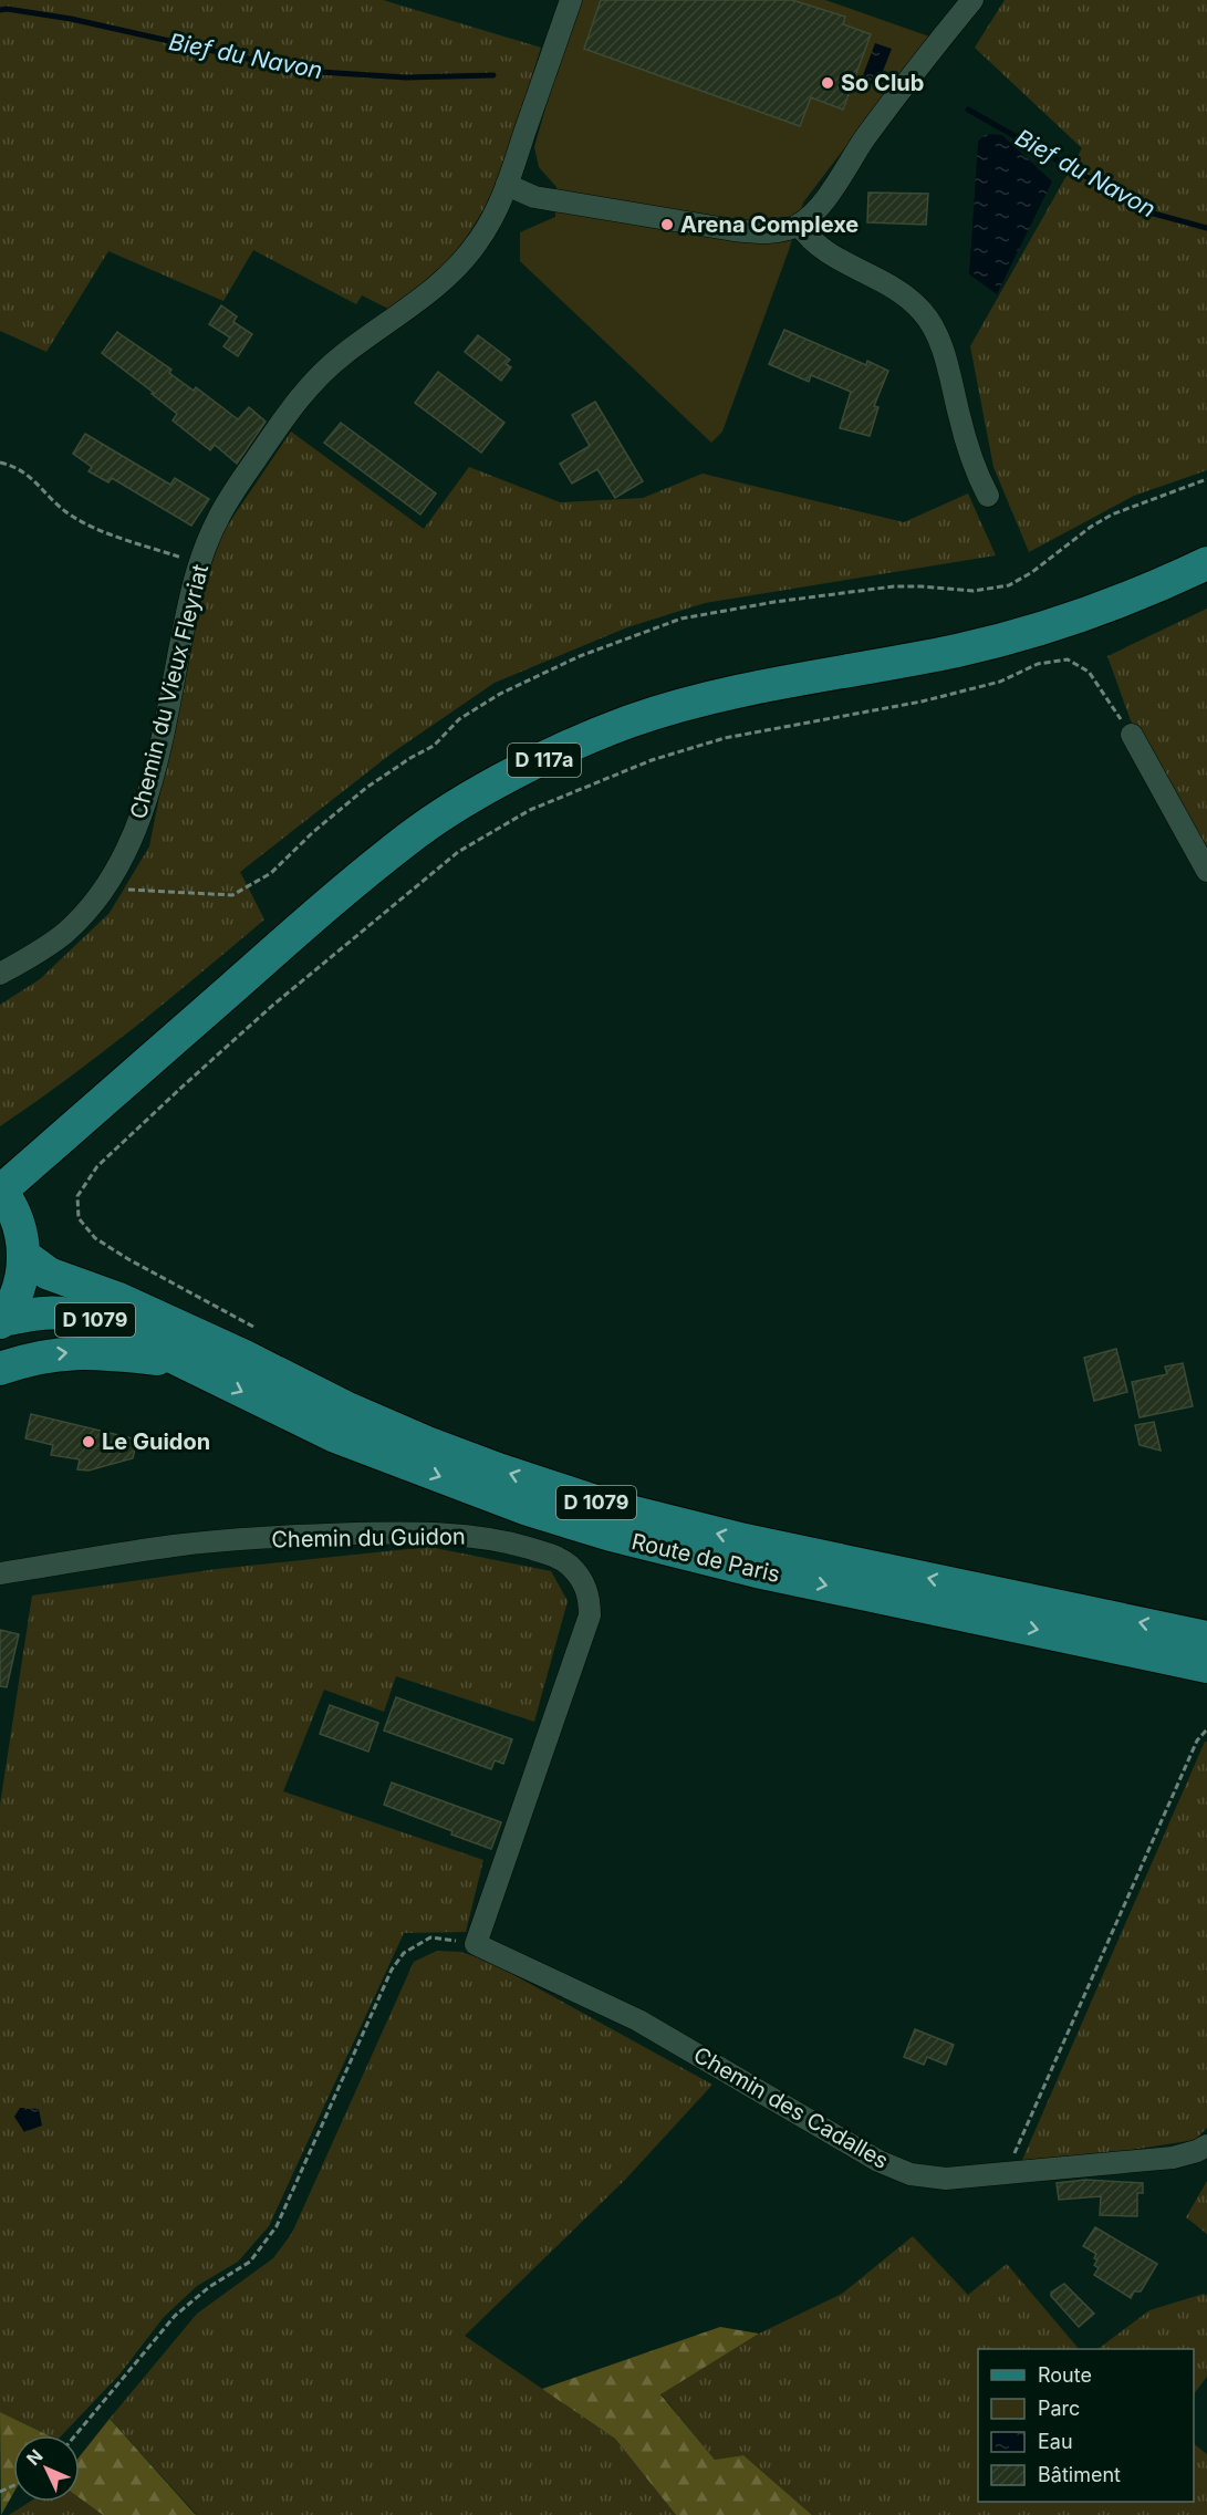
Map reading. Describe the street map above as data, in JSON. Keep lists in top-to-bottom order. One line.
{"streets":{"main road":["D 117a","D 1079","Route de Paris"],"street":["Chemin du Vieux Fleyriat","Chemin du Guidon","Chemin des Cadalles"]},"crossings":[["Chemin du Guidon","Chemin des Cadalles"]],"water":["Bief du Navon"],"places":["So Club","Arena Complexe","Le Guidon"],"legend":["Route","Parc","Eau","Bâtiment"],"north":"top left"}
